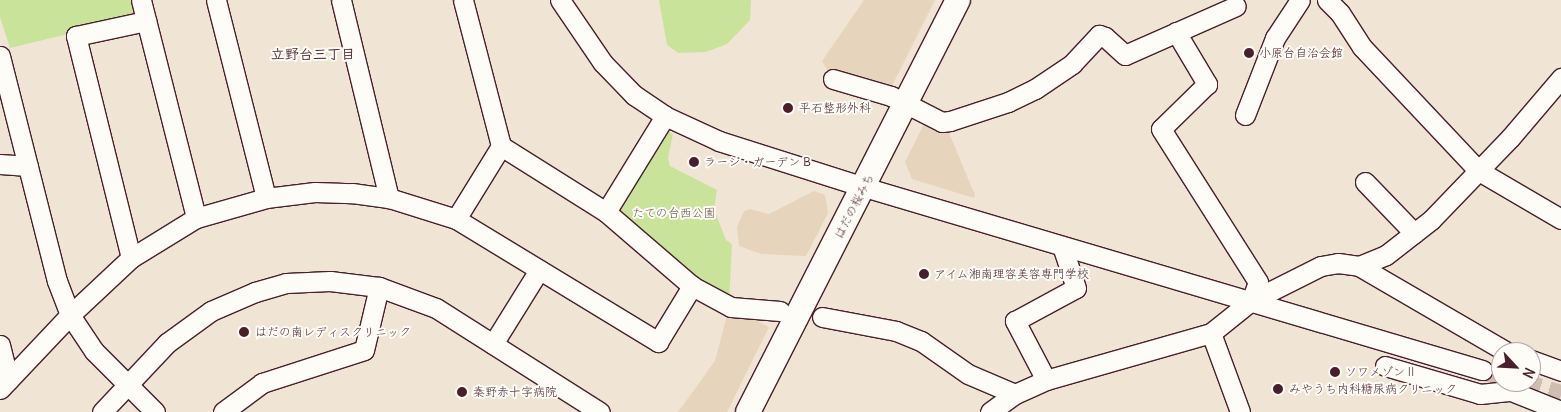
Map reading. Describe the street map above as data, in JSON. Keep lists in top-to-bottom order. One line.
{"streets":{"main road":["はだの桜みち"]},"districts":["立野台三丁目"],"parks":["たての台西公園"],"places":["小原台自治会館","平石整形外科","ラージ・ガーデン B","アイム湘南理容美容専門学校","はだの南レディスクリニック","ソワメゾンⅡ","みやうち内科糖尿病クリニック","秦野赤十字病院"],"north":"bottom right"}
